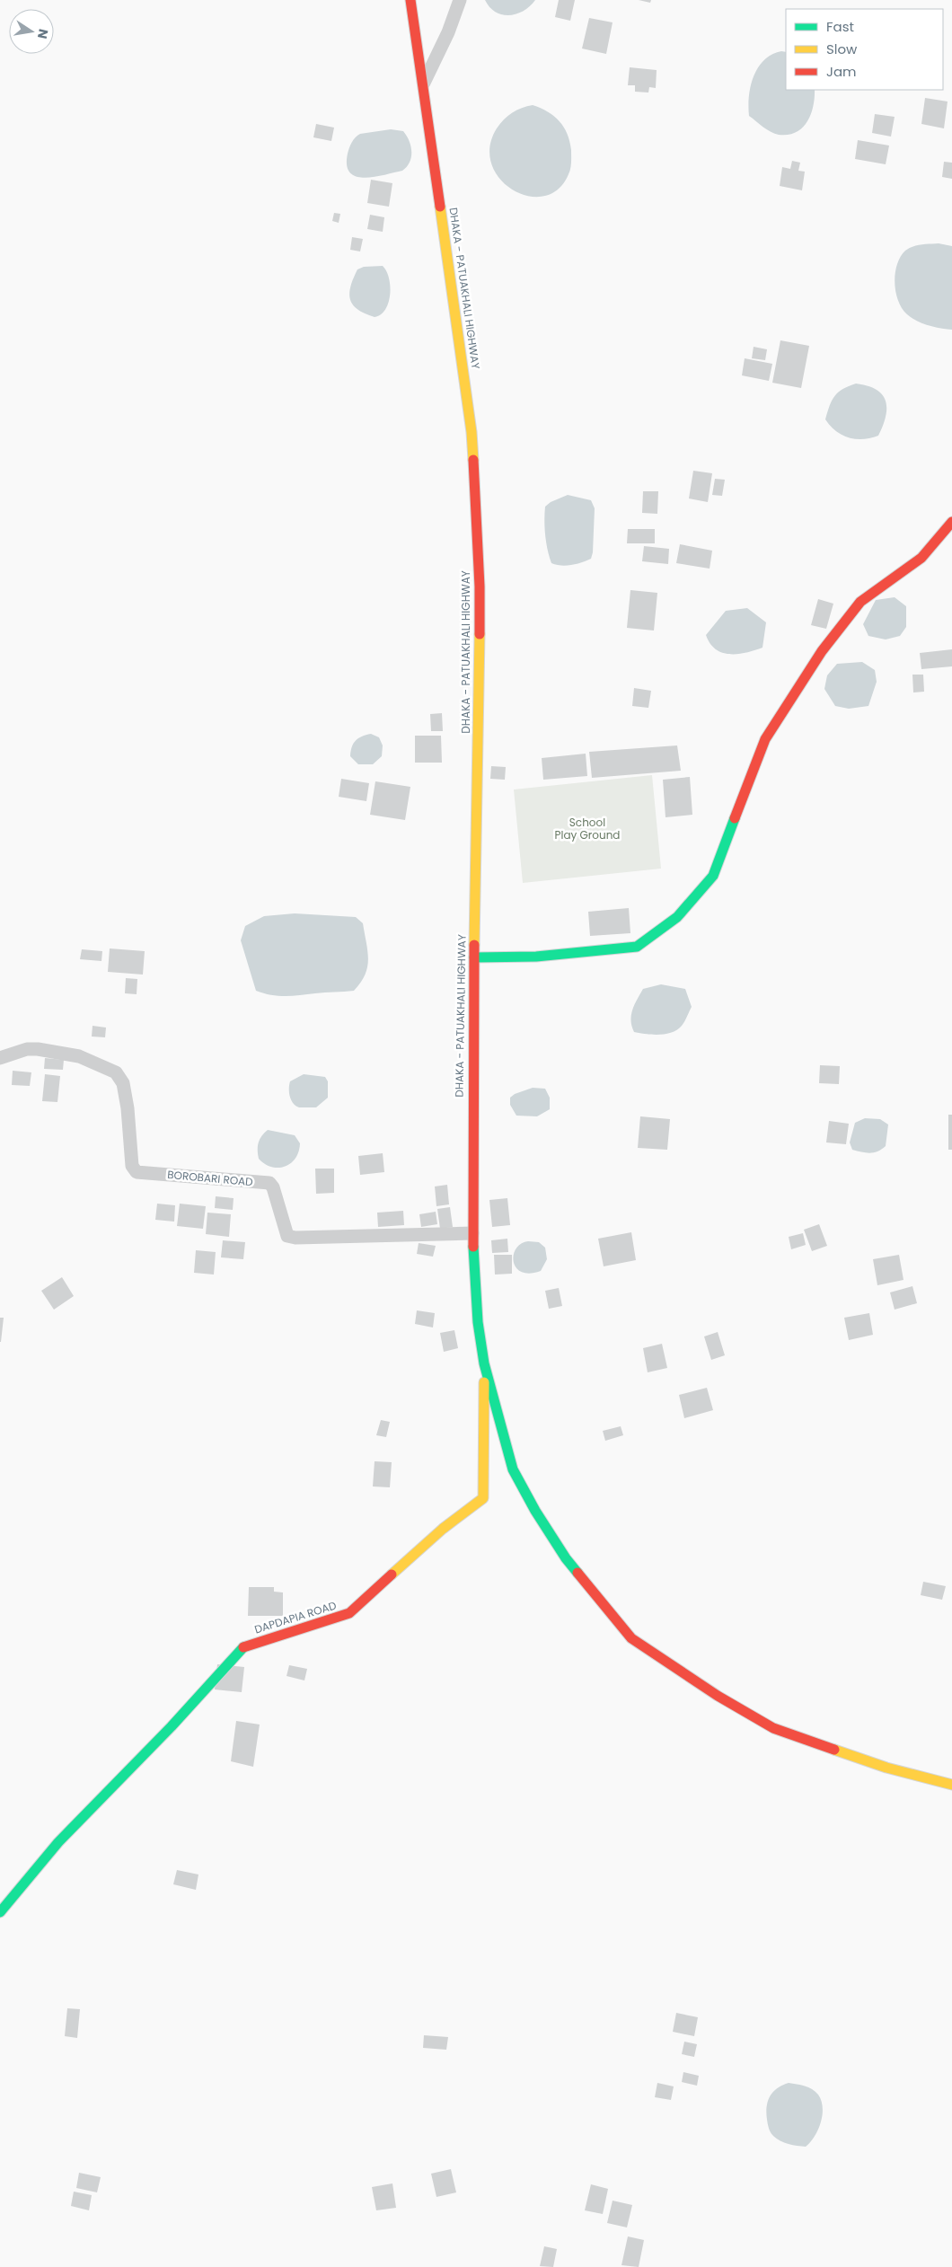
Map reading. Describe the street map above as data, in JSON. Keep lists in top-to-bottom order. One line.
{"streets":{"main road":["DHAKA - PATUAKHALI HIGHWAY","DAPDAPIA ROAD"],"street":["BOROBARI ROAD"]},"crossings":[["DHAKA - PATUAKHALI HIGHWAY","BOROBARI ROAD"],["DHAKA - PATUAKHALI HIGHWAY","DAPDAPIA ROAD"]],"parks":["School Play Ground"],"legend":["Fast","Slow","Jam"],"north":"right"}
